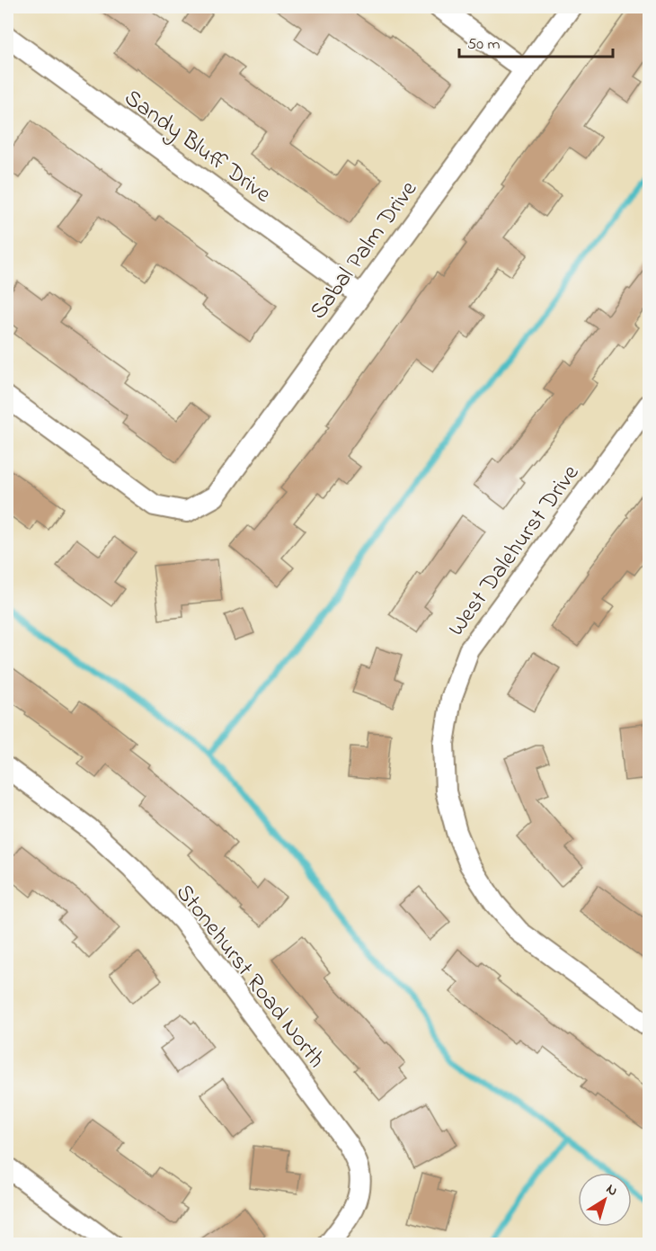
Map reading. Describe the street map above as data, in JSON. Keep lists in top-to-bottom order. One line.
{"streets":{"street":["Sandy Bluff Drive","Sabal Palm Drive","West Dalehurst Drive","Stonehurst Road North"]},"crossings":[["Sandy Bluff Drive","Sabal Palm Drive"]],"scale_bar":"50 m","north":"top right"}
